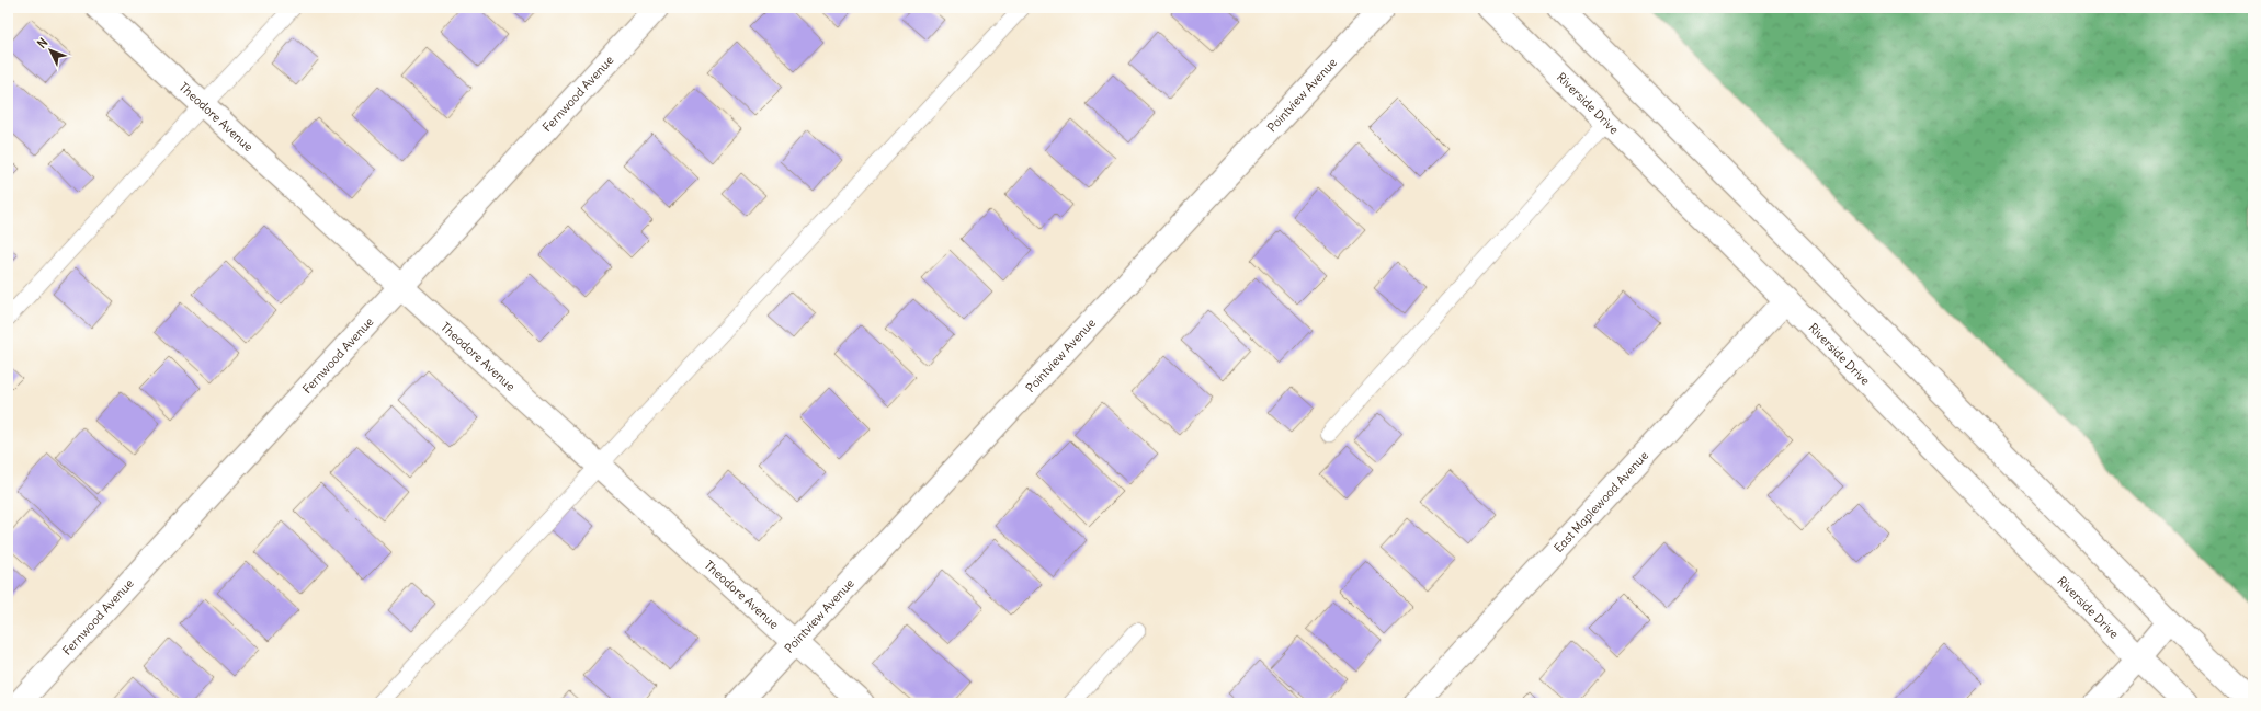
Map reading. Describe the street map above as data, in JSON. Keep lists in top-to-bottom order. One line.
{"streets":{"street":["Fernwood Avenue","Pointview Avenue","Riverside Drive","Theodore Avenue","East Maplewood Avenue"]},"crossings":[["Fernwood Avenue","Theodore Avenue"],["Pointview Avenue","Theodore Avenue"],["Riverside Drive","East Maplewood Avenue"]],"north":"top left"}
